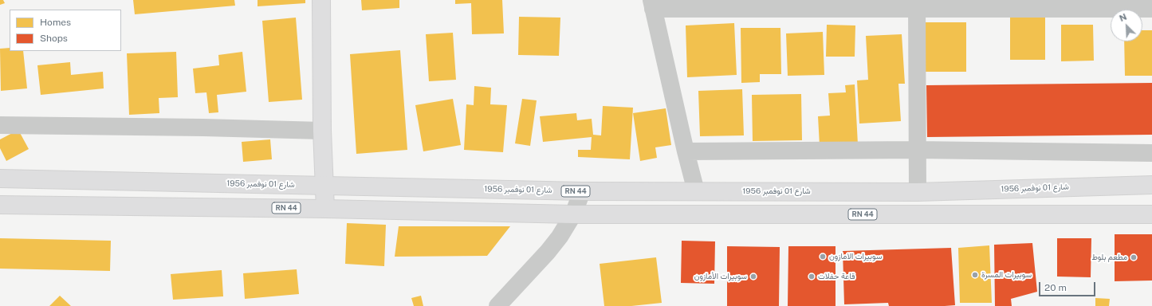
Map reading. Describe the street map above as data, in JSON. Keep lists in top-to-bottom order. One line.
{"streets":{"main road":["شارع 01 نوفمبر 1956","RN 44"]},"places":["سوبيرات الامازون","مطعم بلوط","سوبيرات المسرة","سوبيرات الأمازون","قاعة حفلات"],"legend":["Homes","Shops"],"scale_bar":"20 m","north":"top left"}
